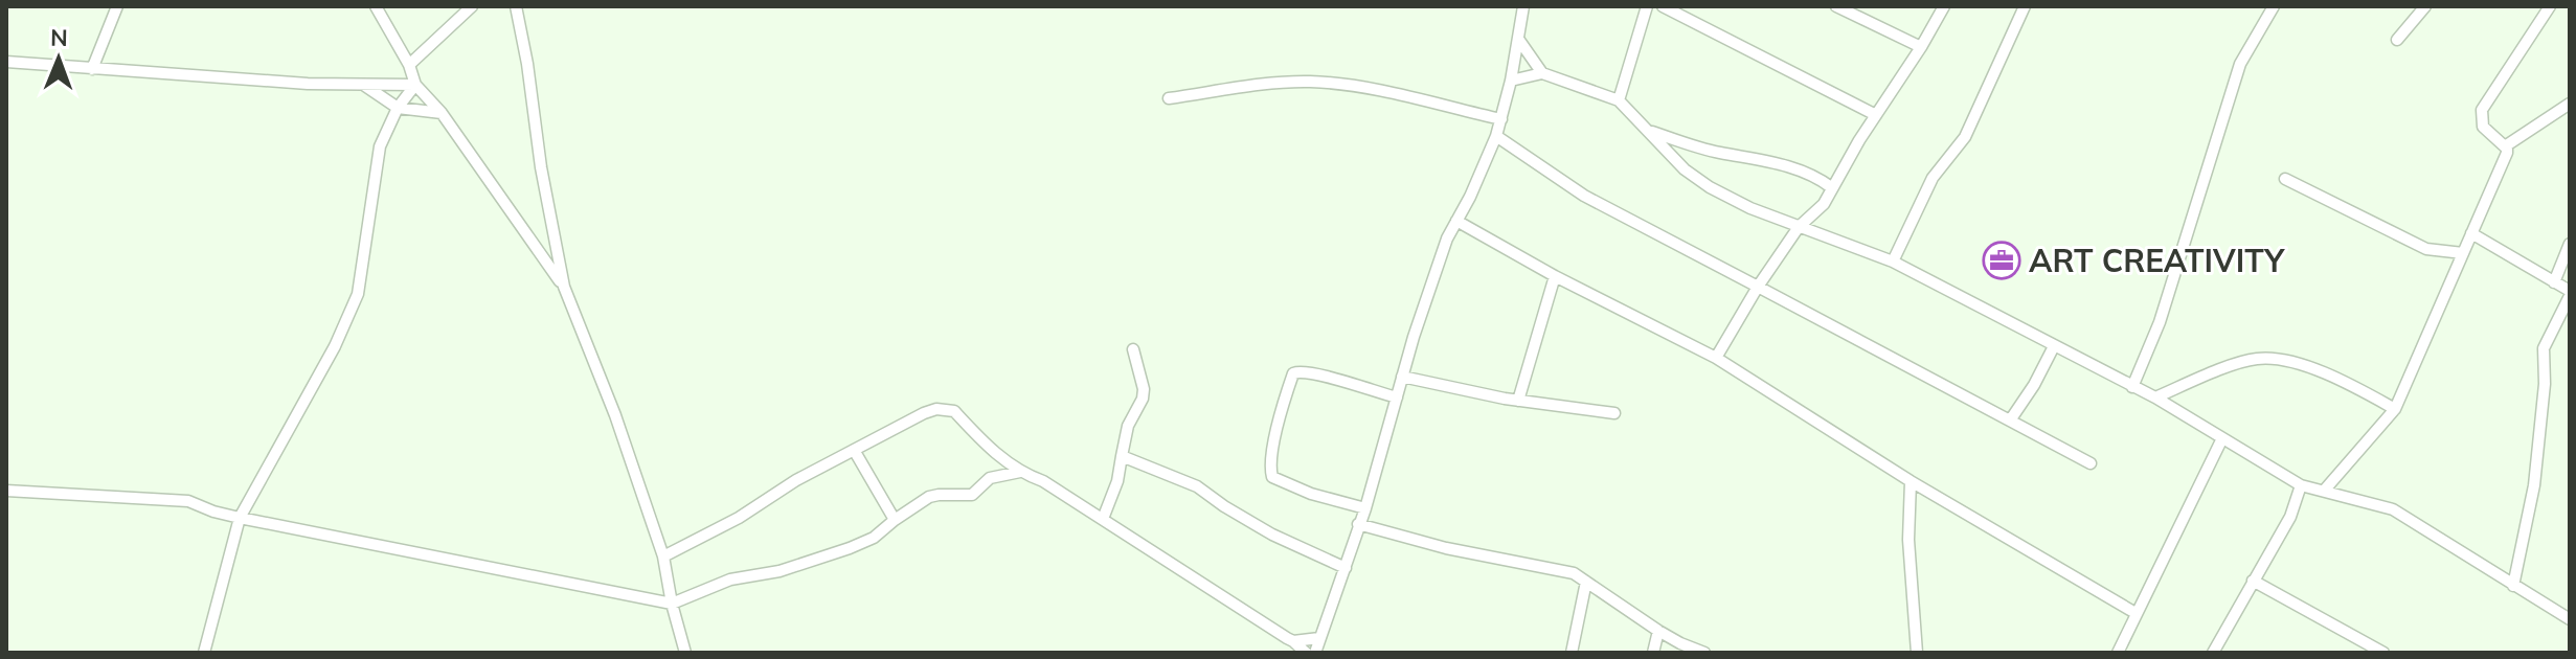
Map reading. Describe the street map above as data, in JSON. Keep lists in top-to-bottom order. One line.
{"places":{"office":["ART CREATIVITY"]},"north":"top"}
